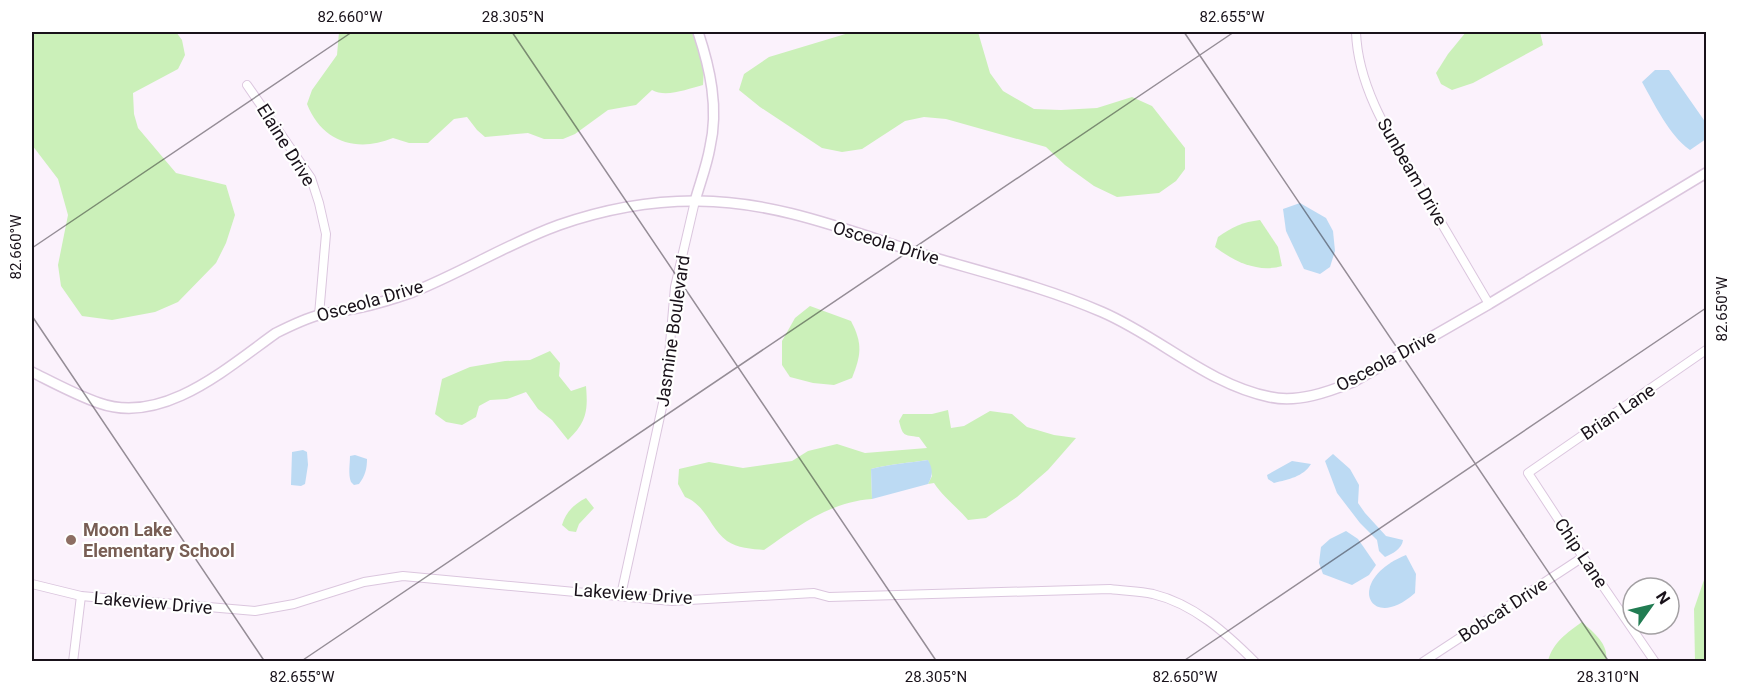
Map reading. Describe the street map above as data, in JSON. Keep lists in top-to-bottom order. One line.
{"streets":{"street":["Elaine Drive","Sunbeam Drive","Osceola Drive","Jasmine Boulevard","Brian Lane","Chip Lane","Lakeview Drive","Bobcat Drive"]},"crossings":[["Elaine Drive","Osceola Drive"],["Sunbeam Drive","Osceola Drive"],["Osceola Drive","Jasmine Boulevard"],["Jasmine Boulevard","Lakeview Drive"],["Brian Lane","Chip Lane"],["Chip Lane","Bobcat Drive"]],"places":["Moon Lake Elementary School"],"north":"top right","coordinates":["82.660°W","28.305°N","82.655°W","82.650°W","28.310°N"]}
